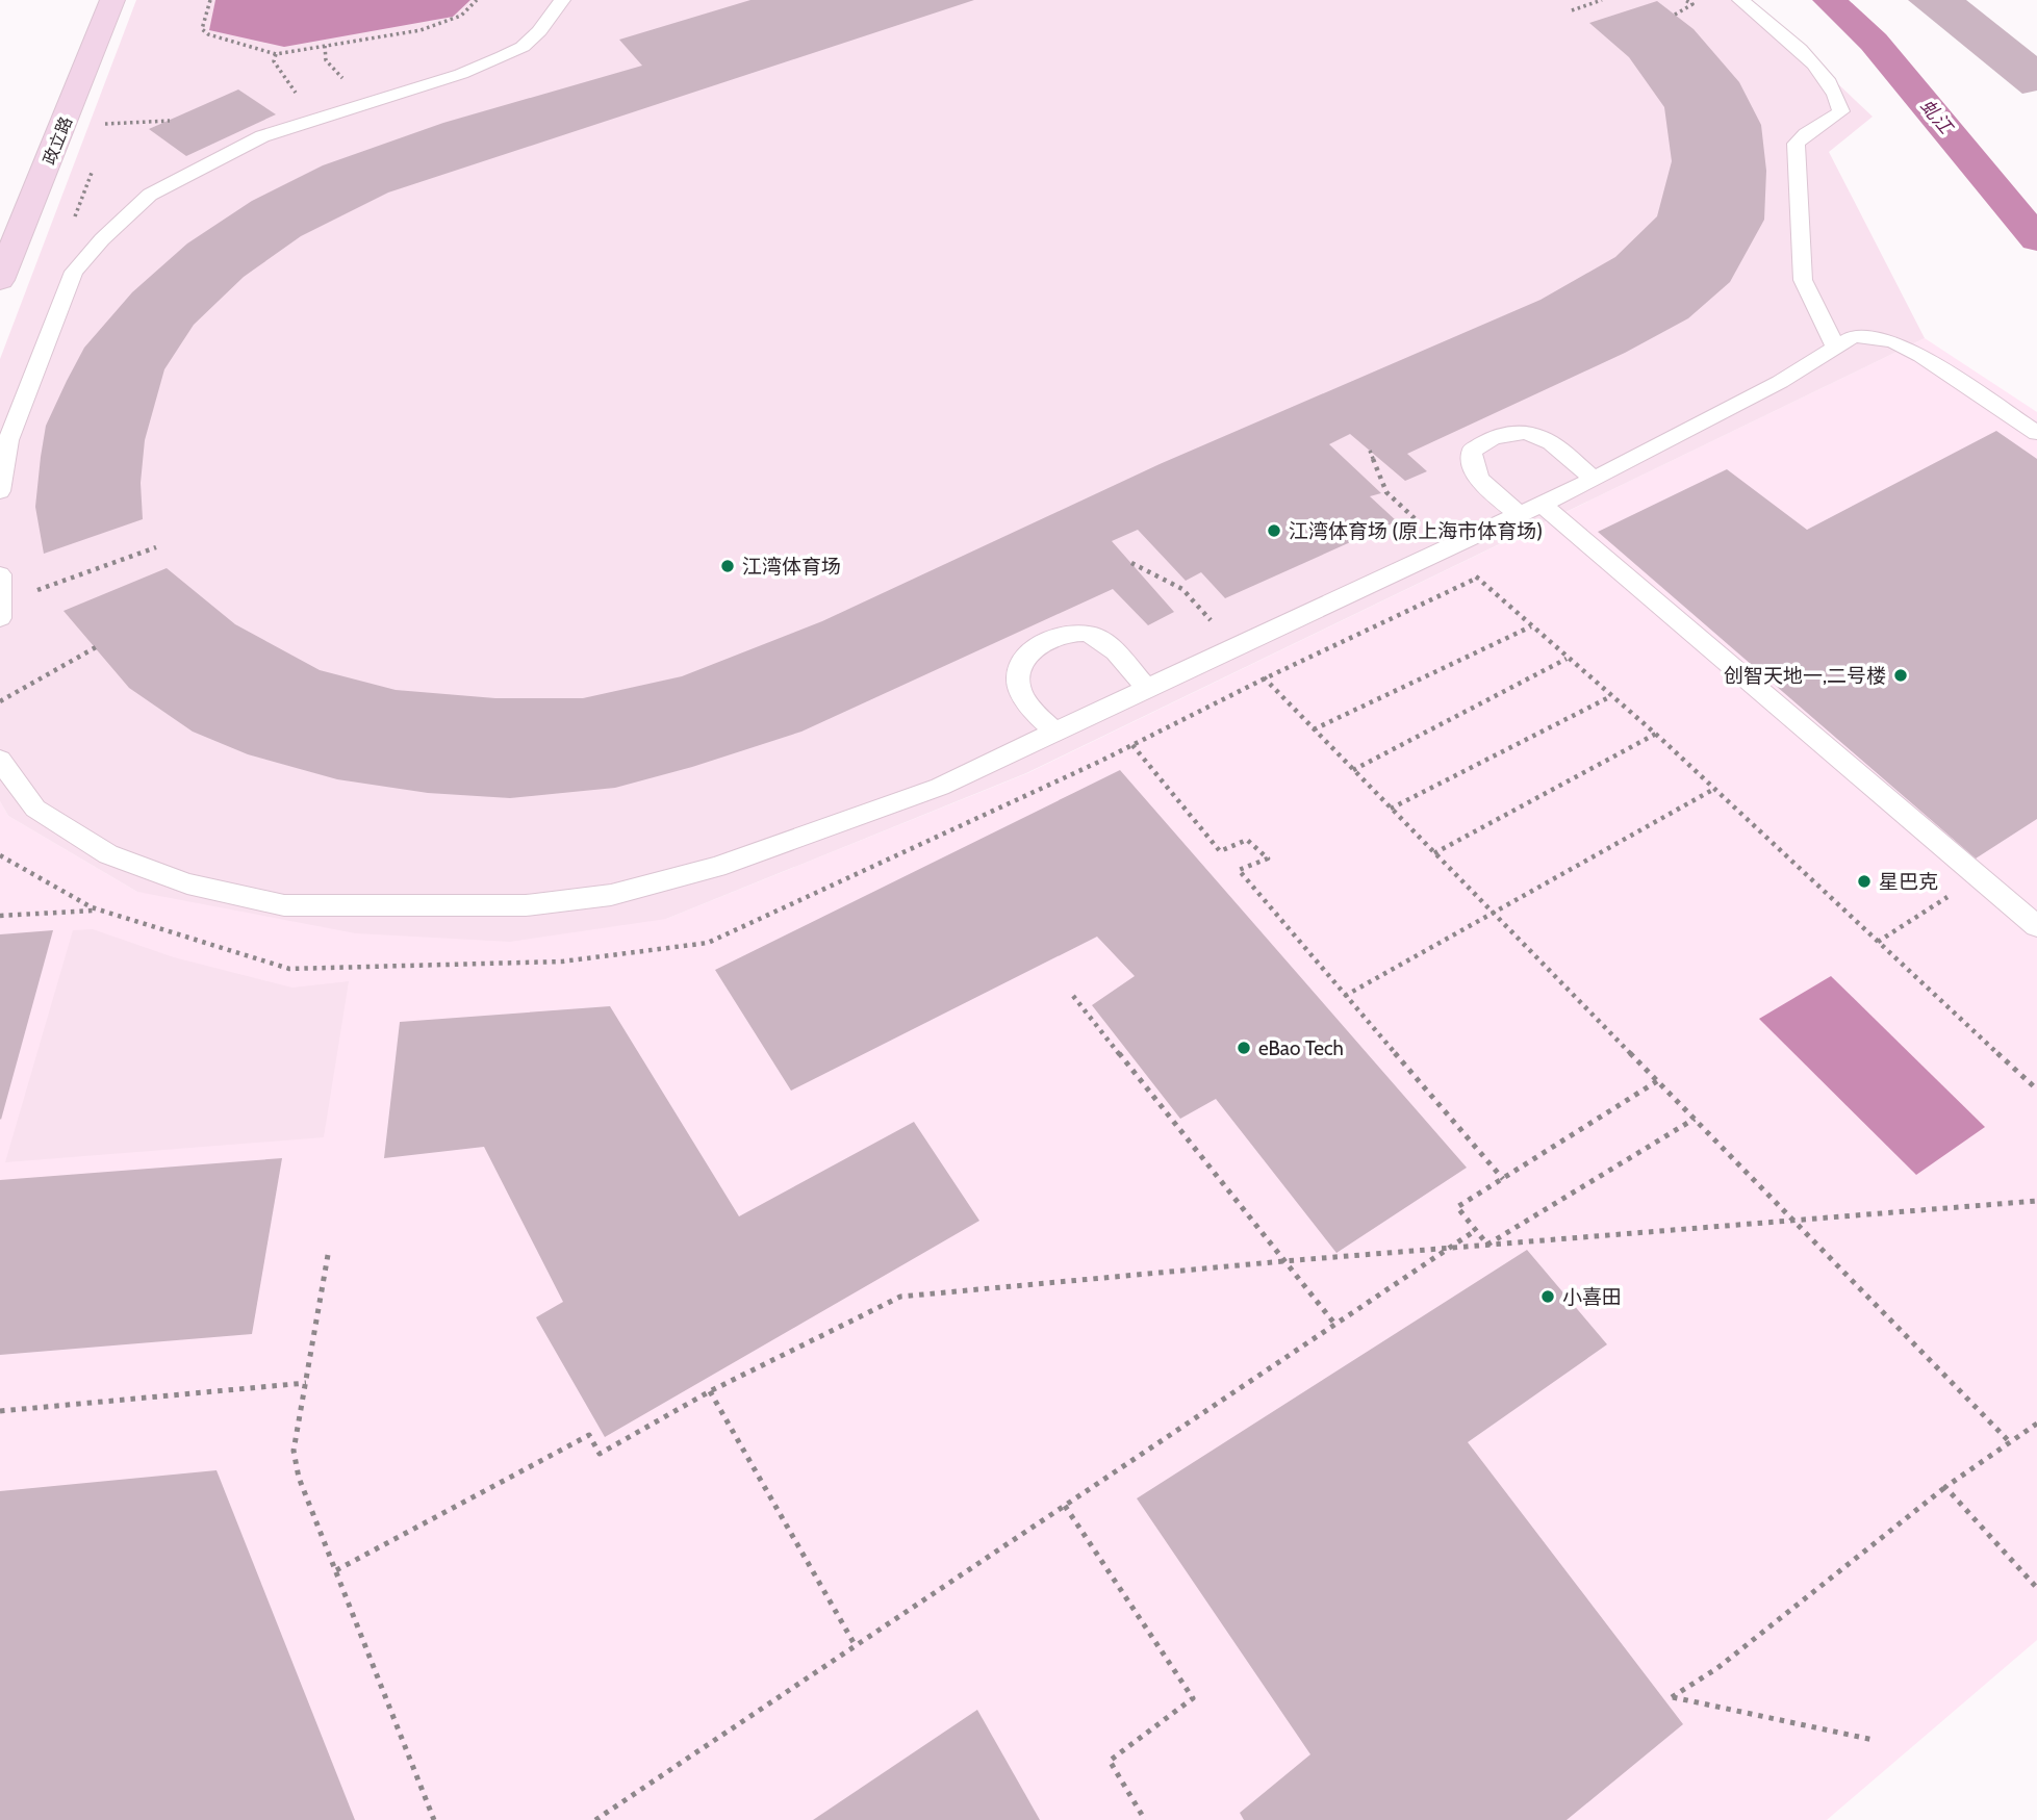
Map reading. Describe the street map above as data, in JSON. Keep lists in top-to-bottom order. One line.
{"streets":{"main road":["政立路"]},"water":["虬江"],"places":["江湾体育场 (原上海市体育场)","江湾体育场","创智天地一,二号楼","星巴克","eBao Tech","小喜田"]}
